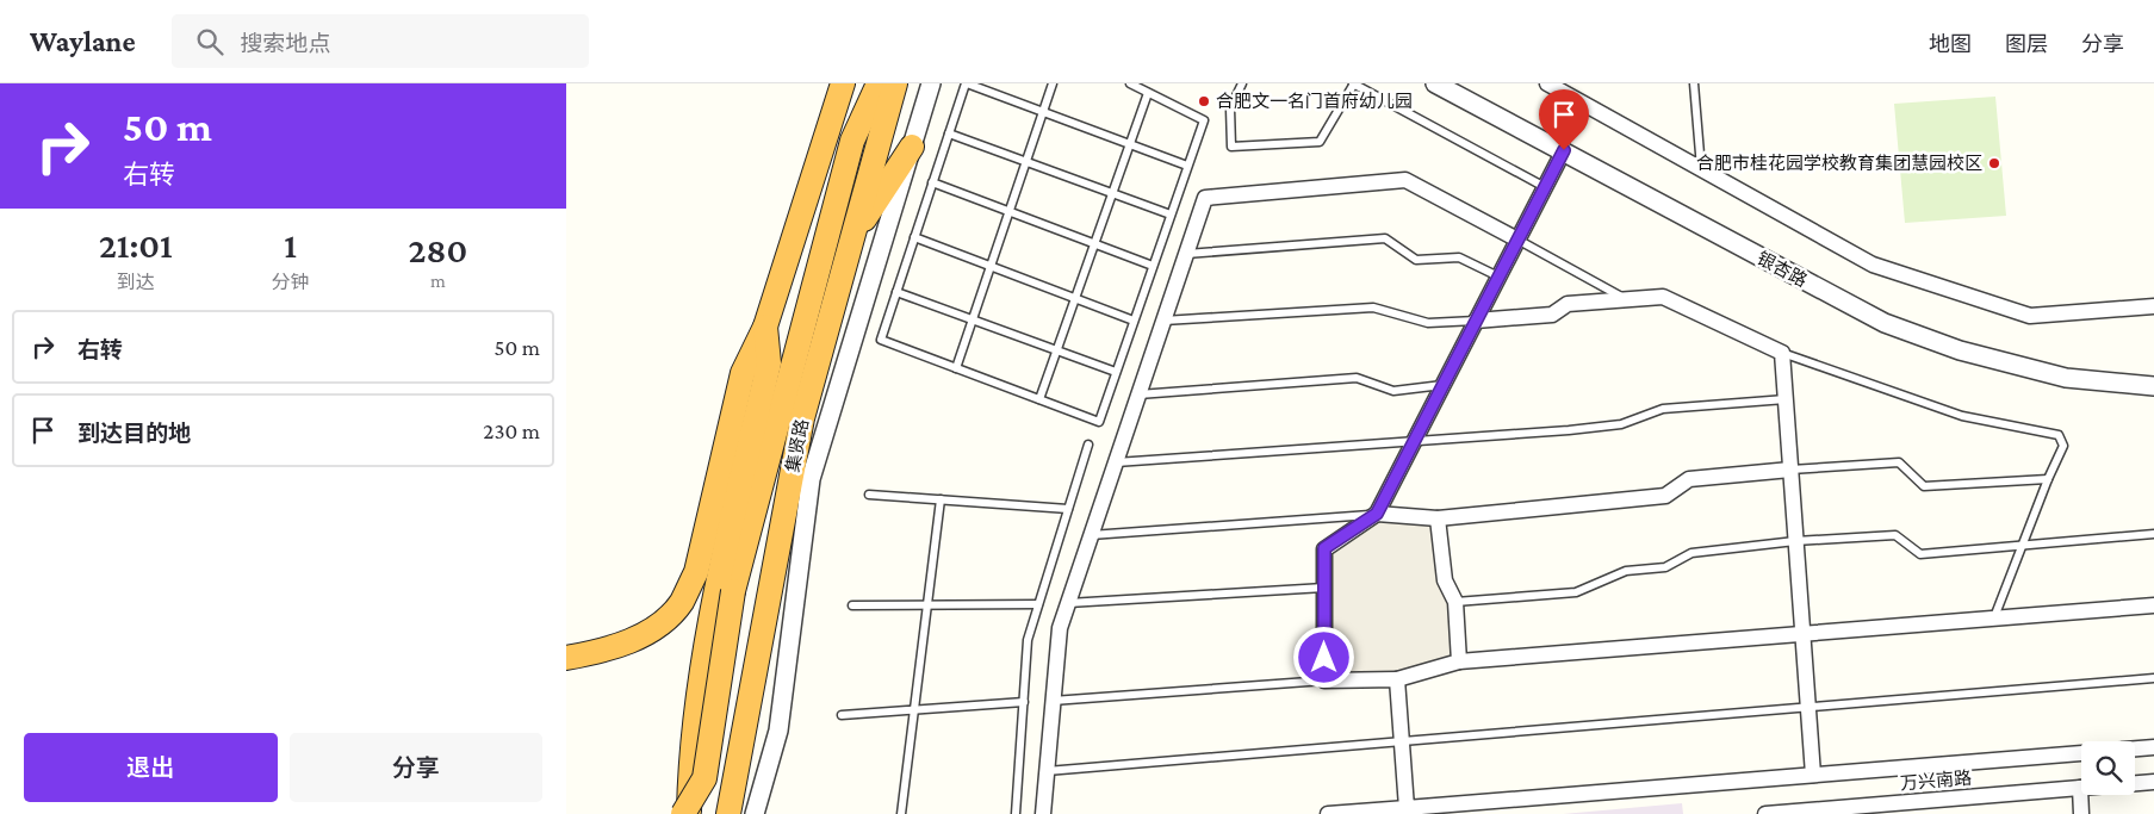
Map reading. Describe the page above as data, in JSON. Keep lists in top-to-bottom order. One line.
{"streets":{"highway":["集贤路"],"street":["银杏路","万兴南路"]},"places":["合肥文一名门首府幼儿园","合肥市桂花园学校教育集团慧园校区"],"page":{"header":"Waylane","search":"搜索地点","nav":["地图","图层","分享"],"turn":["50 m","右转"],"eta":["21:01","到达","1","分钟","280","m"],"list":[{"name":"右转","value":"50 m"},{"name":"到达目的地","value":"230 m"}],"buttons":["退出","分享"]}}
